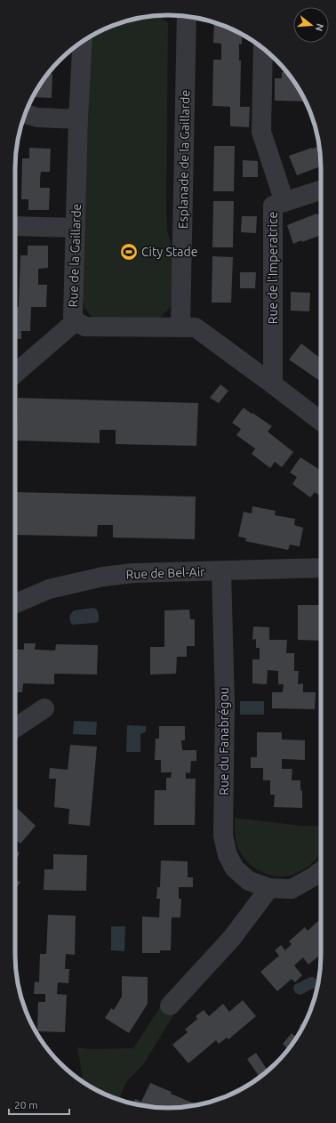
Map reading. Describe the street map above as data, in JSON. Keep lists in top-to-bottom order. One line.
{"streets":{"street":["Esplanade de la Gaillarde","Rue de la Gaillarde","Rue de l'Imperatrice","Rue de Bel-Air","Rue du Fanabrégou"]},"crossings":[["Esplanade de la Gaillarde","Rue de la Gaillarde"],["Rue de la Gaillarde","Rue de l'Imperatrice"],["Rue de Bel-Air","Rue du Fanabrégou"]],"places":{"sports":["City Stade"]},"scale_bar":"20 m","north":"right"}
